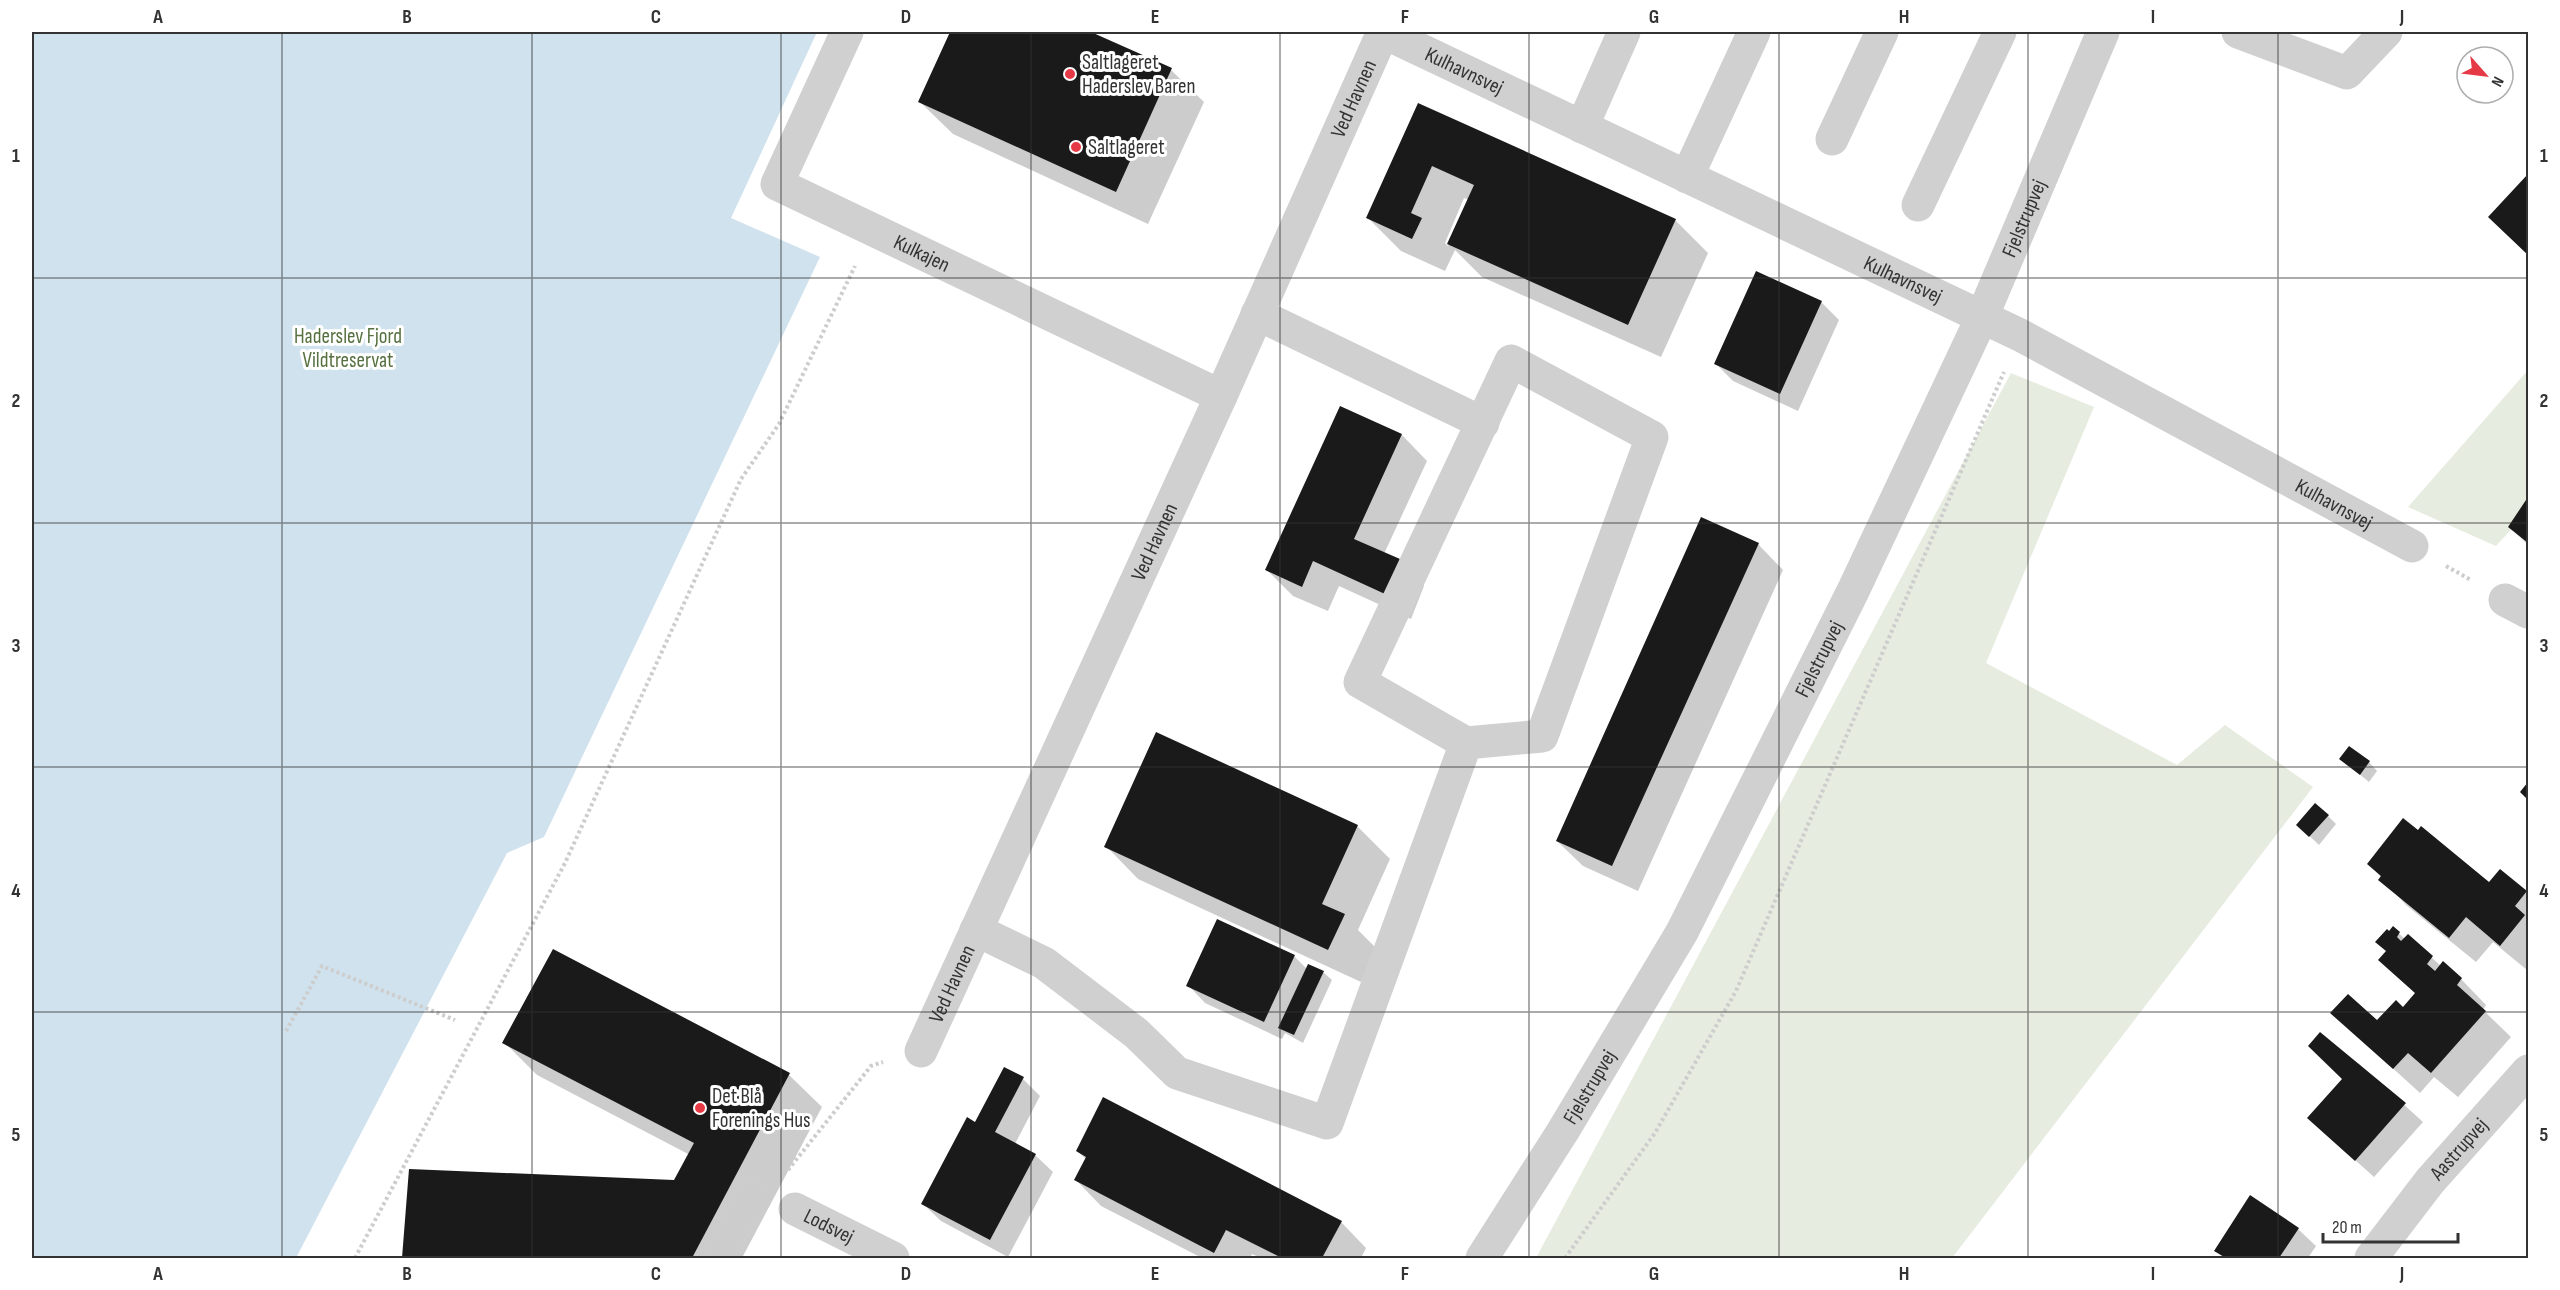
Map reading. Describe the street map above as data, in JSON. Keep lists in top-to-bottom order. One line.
{"streets":{"street":["Kulhavnsvej","Ved Havnen","Fjelstrupvej","Kulkajen","Aastrupvej","Lodsvej"]},"crossings":[["Kulhavnsvej","Ved Havnen"],["Kulhavnsvej","Fjelstrupvej"],["Ved Havnen","Kulkajen"]],"parks":["Haderslev Fjord Vildtreservat"],"places":["Saltlageret Haderslev Baren","Saltlageret","Det Blå Forenings Hus"],"scale_bar":"20 m","north":"bottom right","grid":{"columns":["A","B","C","D","E","F","G","H","I","J"],"rows":["1","2","3","4","5"]}}
